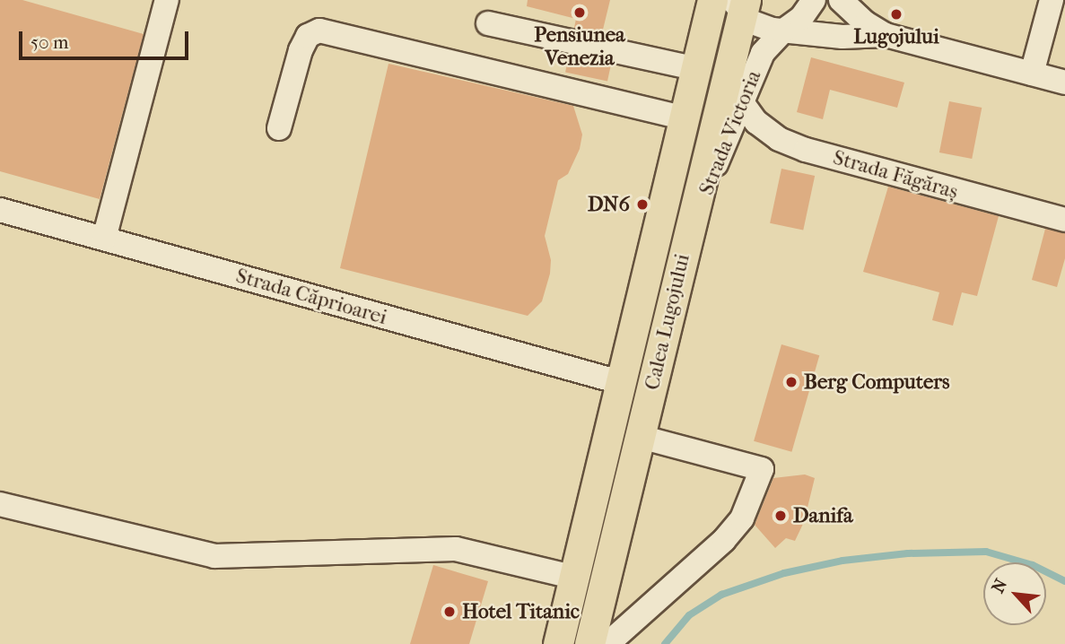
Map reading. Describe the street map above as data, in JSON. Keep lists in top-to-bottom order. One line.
{"streets":{"main road":["Calea Lugojului"],"street":["Strada Victoria","Strada Făgăraș","Strada Căprioarei"]},"crossings":[["Strada Victoria","Strada Făgăraș"],["Strada Victoria","Calea Lugojului"],["Strada Căprioarei","Calea Lugojului"]],"places":["Pensiunea Venezia","Lugojului","DN6","Berg Computers","Danifa","Hotel Titanic"],"scale_bar":"50 m","north":"top left"}
